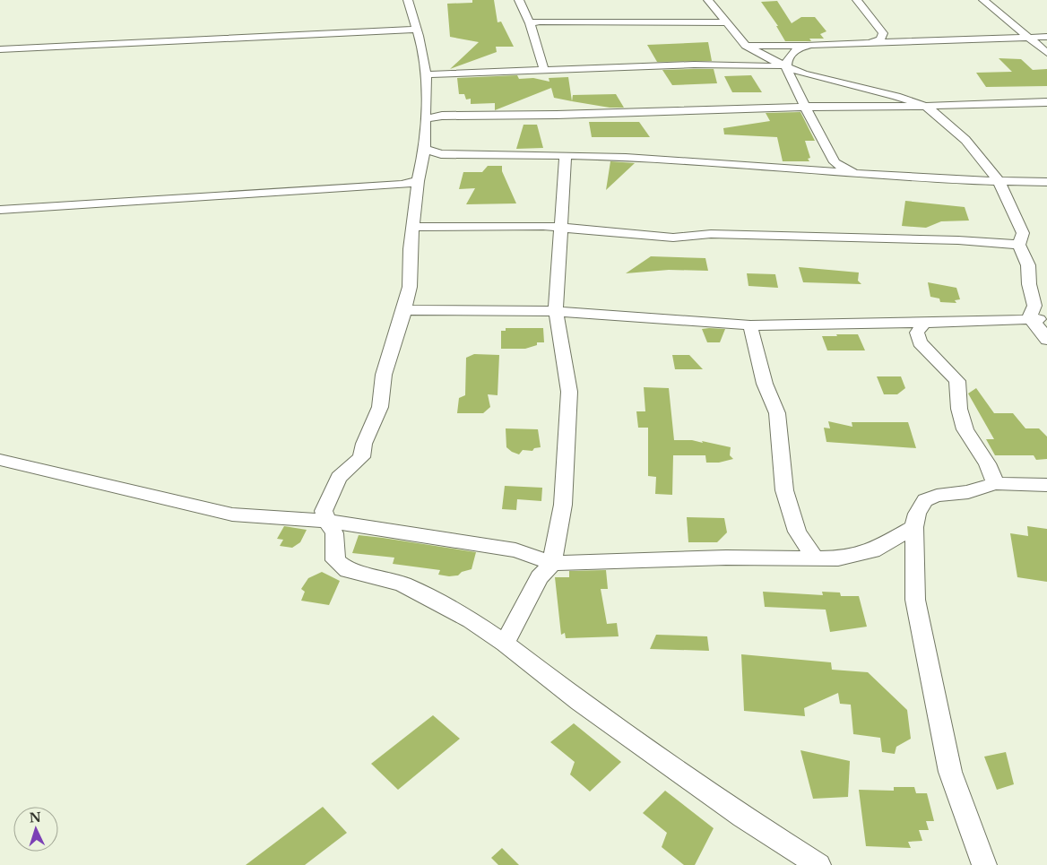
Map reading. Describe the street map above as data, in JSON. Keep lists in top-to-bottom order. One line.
{"north":"top"}
